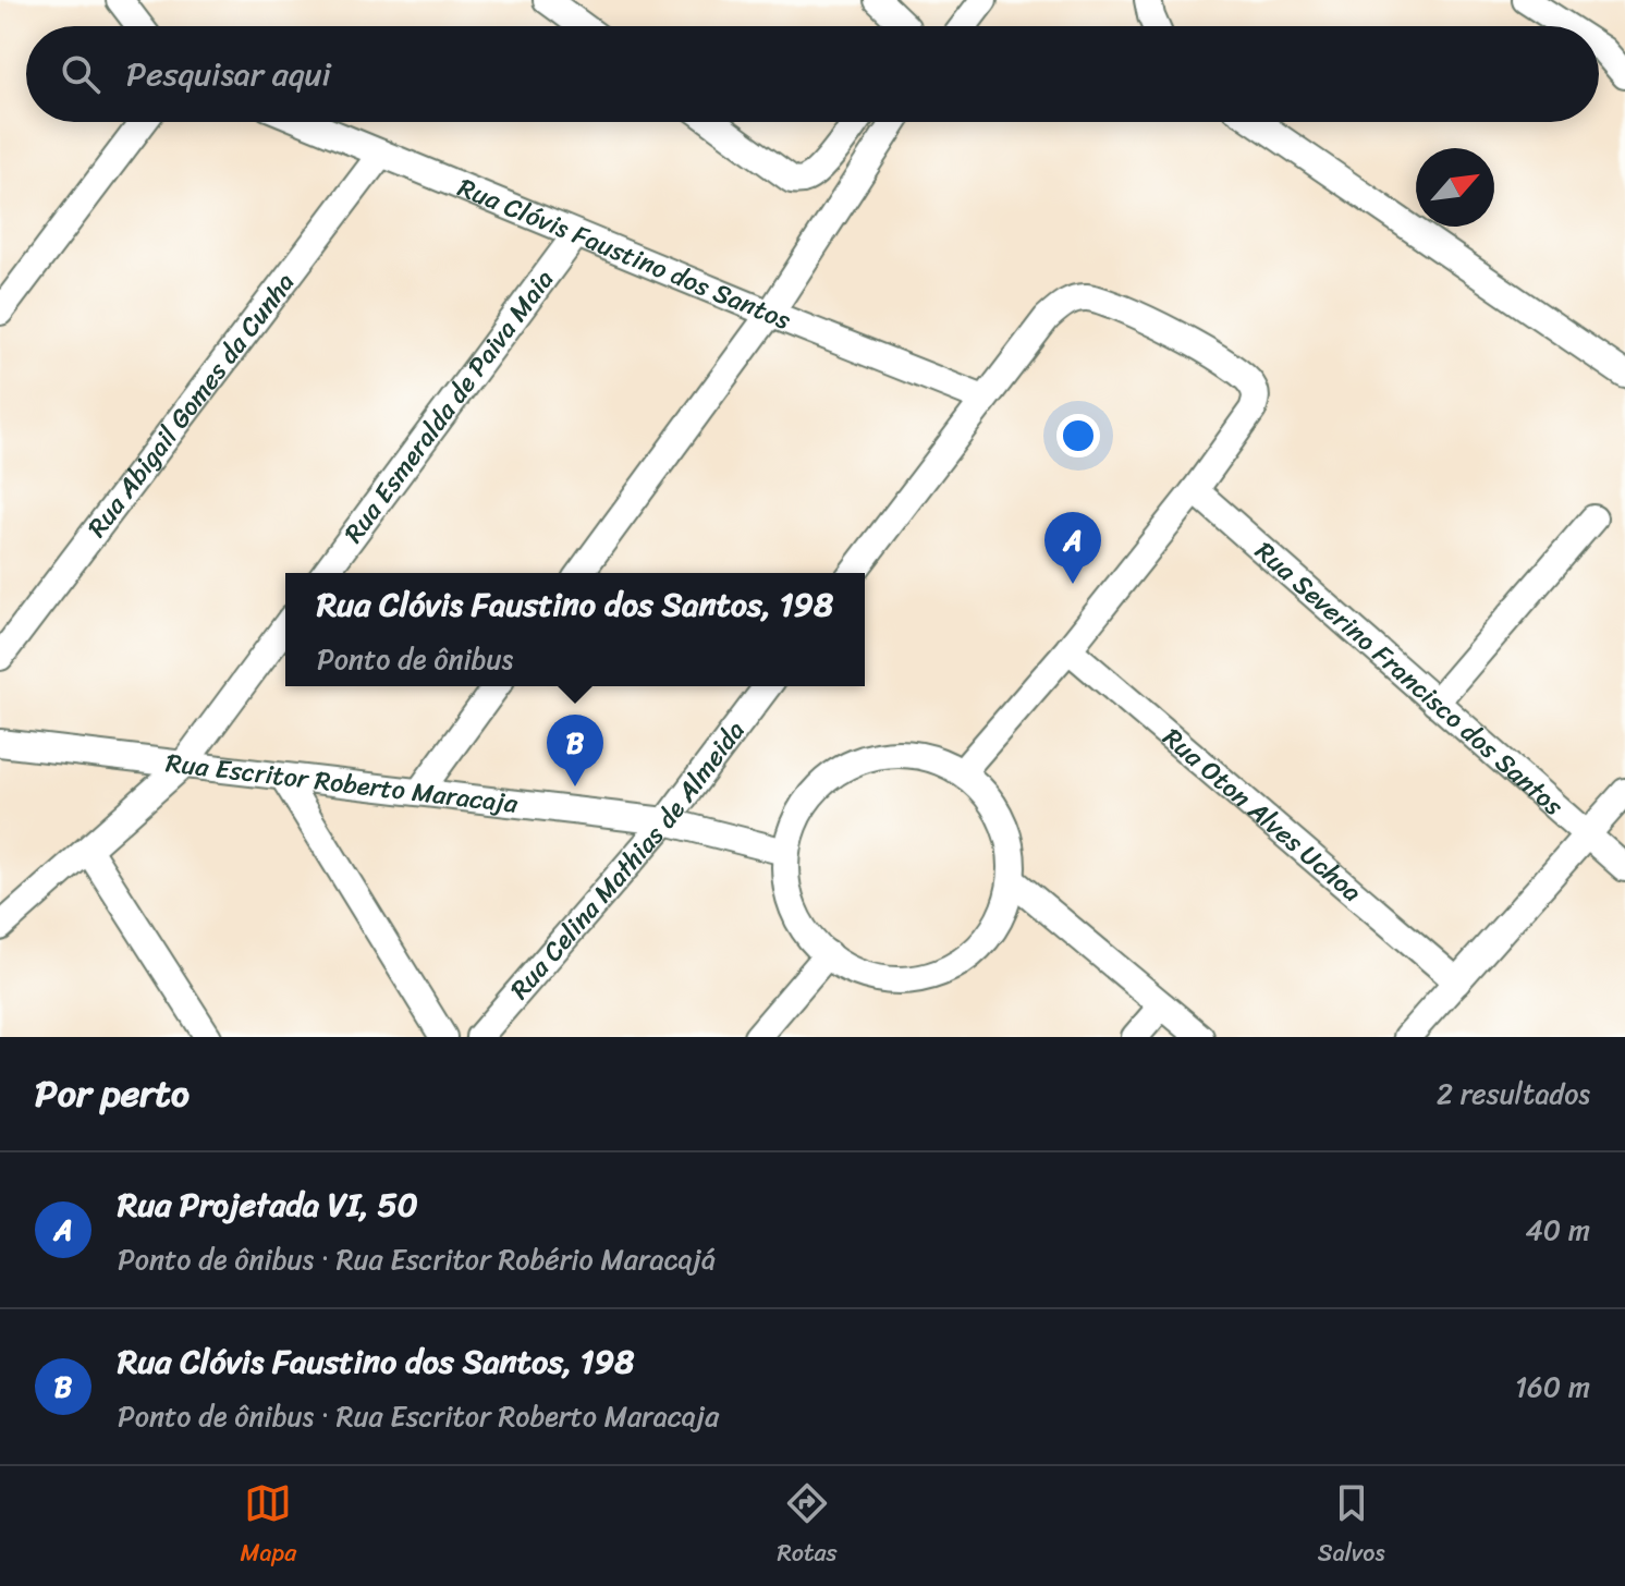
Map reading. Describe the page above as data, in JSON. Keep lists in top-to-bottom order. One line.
{"streets":{"street":["Rua Clóvis Faustino dos Santos","Rua Abigail Gomes da Cunha","Rua Esmeralda de Paiva Maia","Rua Severino Francisco dos Santos","Rua Escritor Roberto Maracaja","Rua Oton Alves Uchoa","Rua Celina Mathias de Almeida"]},"crossings":[["Rua Clóvis Faustino dos Santos","Rua Abigail Gomes da Cunha"],["Rua Clóvis Faustino dos Santos","Rua Esmeralda de Paiva Maia"],["Rua Escritor Roberto Maracaja","Rua Celina Mathias de Almeida"]],"north":"top right","page":{"search":"Pesquisar aqui","pins":["A","B"],"popup":["Rua Clóvis Faustino dos Santos, 198","Ponto de ônibus"],"heading":["Por perto","2 resultados"],"list":[{"mark":"A","name":"Rua Projetada VI, 50","note":"Ponto de ônibus · Rua Escritor Robério Maracajá","value":"40 m"},{"mark":"B","name":"Rua Clóvis Faustino dos Santos, 198","note":"Ponto de ônibus · Rua Escritor Roberto Maracaja","value":"160 m"}],"nav":["Mapa","Rotas","Salvos"]}}
